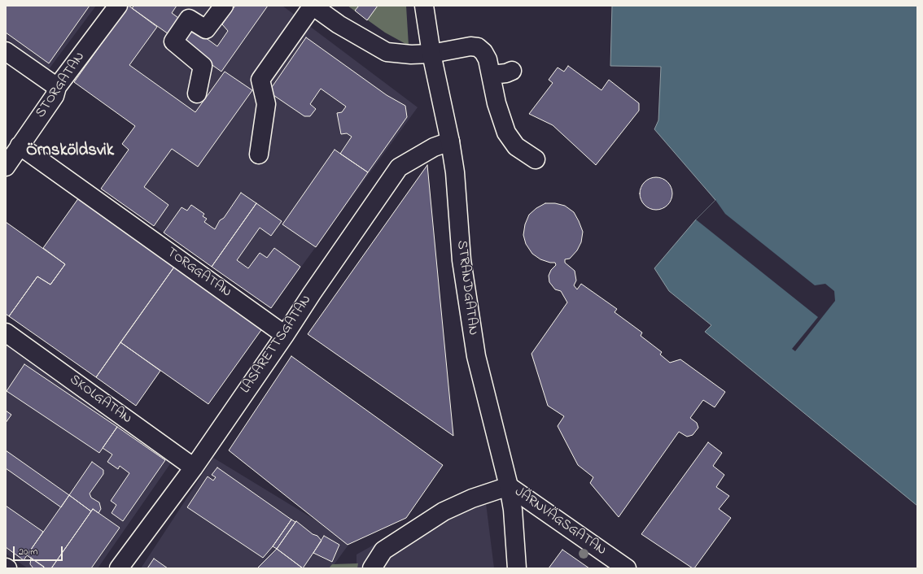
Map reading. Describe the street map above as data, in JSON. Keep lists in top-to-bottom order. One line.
{"streets":{"street":["STORGATAN","TORGGATAN","STRANDGATAN","LASARETTSGATAN","SKOLGATAN","JÄRNVÄGSGATAN"]},"crossings":[["STORGATAN","TORGGATAN"],["TORGGATAN","LASARETTSGATAN"],["STRANDGATAN","LASARETTSGATAN"],["STRANDGATAN","JÄRNVÄGSGATAN"],["LASARETTSGATAN","SKOLGATAN"]],"districts":["Örnsköldsvik"],"scale_bar":"20 m"}
